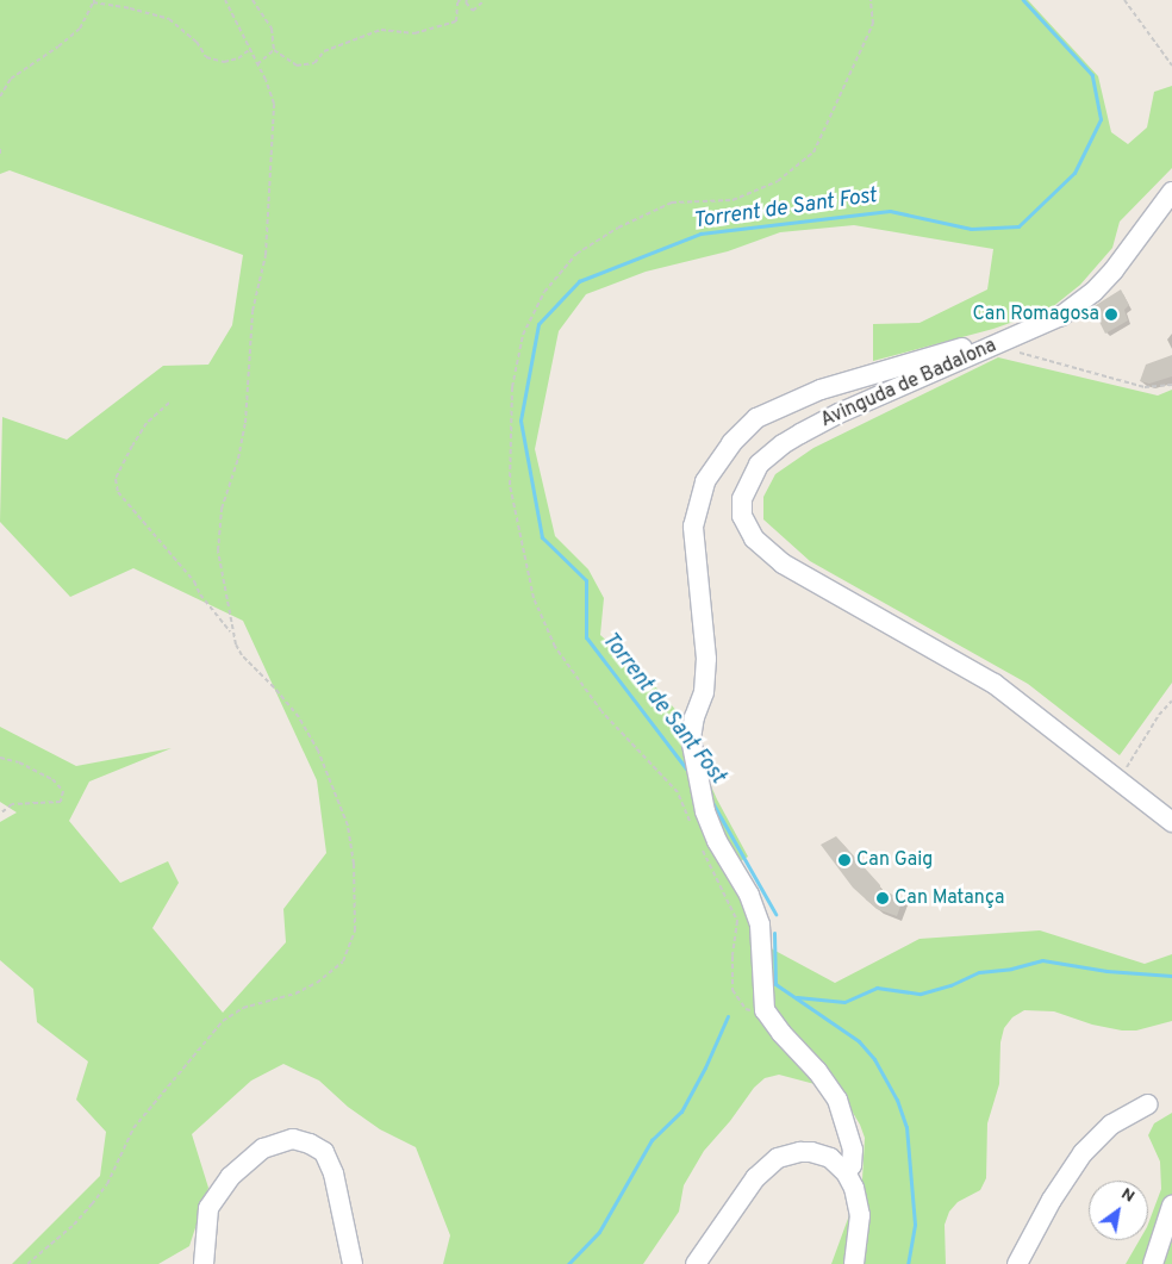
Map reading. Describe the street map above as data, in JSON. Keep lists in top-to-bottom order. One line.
{"streets":{"street":["Avinguda de Badalona"]},"water":["Torrent de Sant Fost"],"places":["Can Romagosa","Can Gaig","Can Matança"],"north":"top right"}
